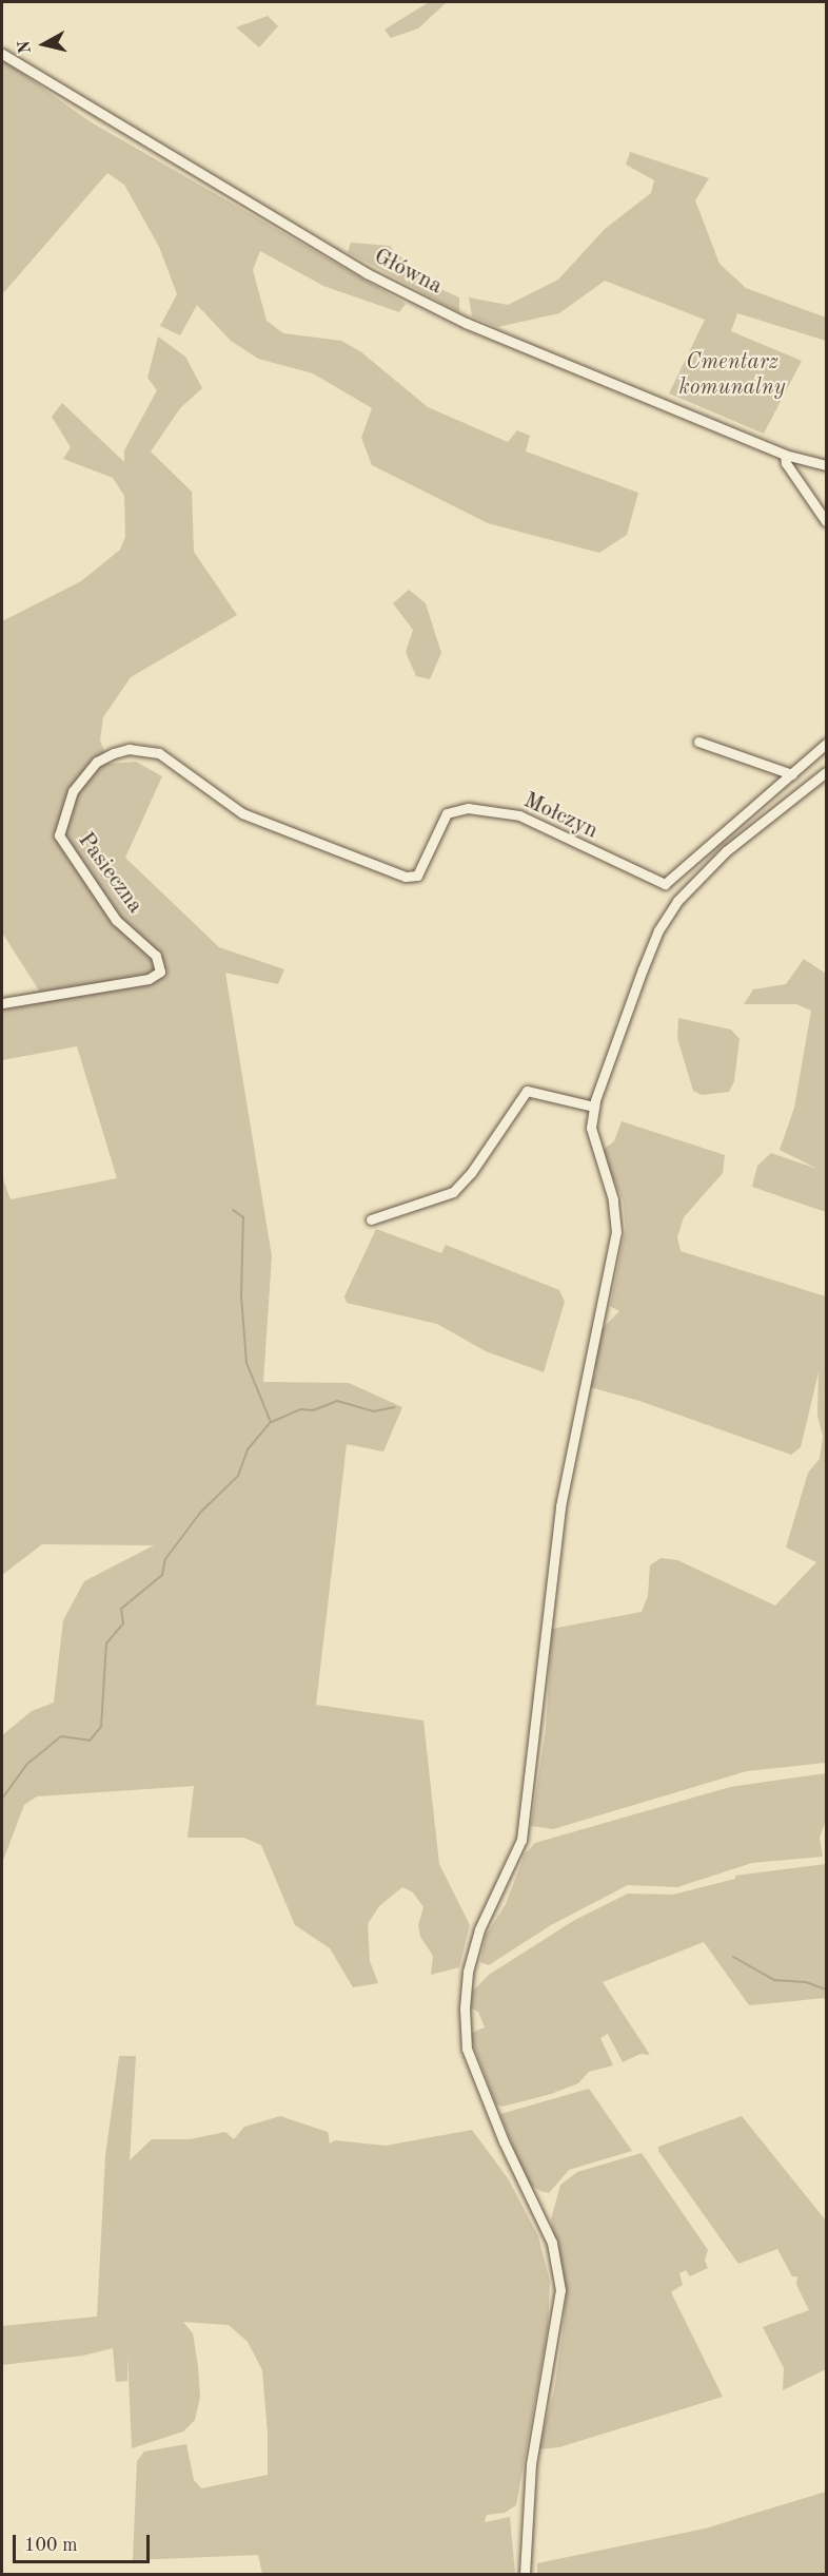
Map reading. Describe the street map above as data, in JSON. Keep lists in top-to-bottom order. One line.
{"streets":{"street":["Główna","Mołczyn","Pasieczna"]},"crossings":[["Mołczyn","Pasieczna"]],"parks":["Cmentarz komunalny"],"scale_bar":"100 m","north":"left"}
